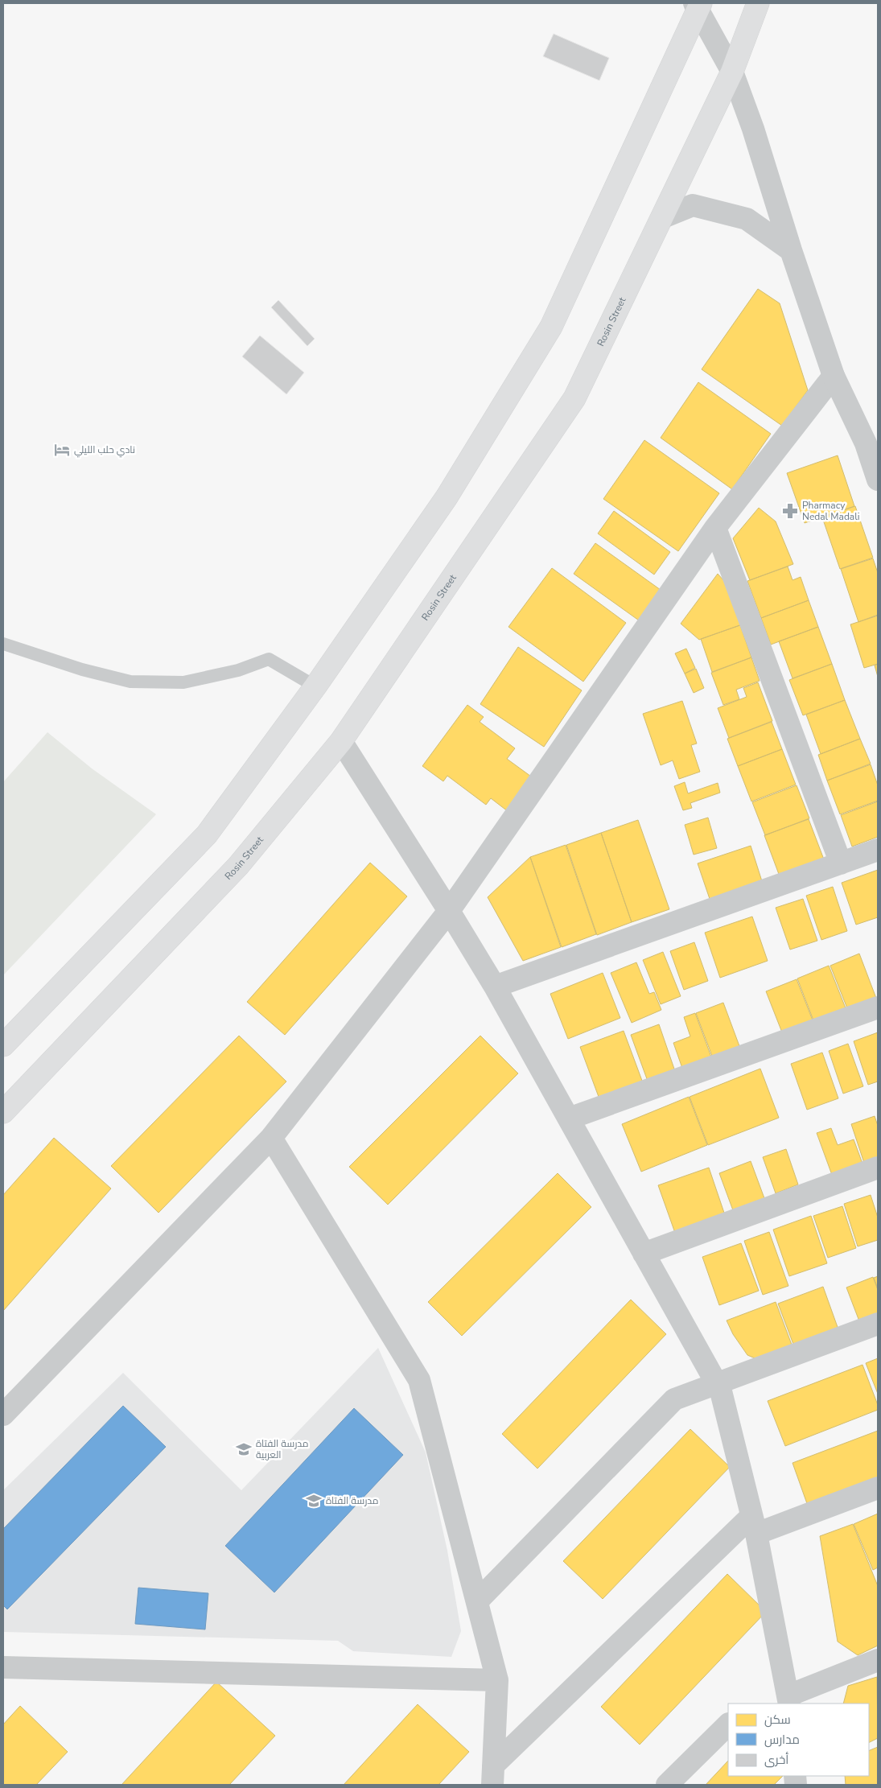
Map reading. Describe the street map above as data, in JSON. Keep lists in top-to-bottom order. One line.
{"streets":{"main road":["Rosin Street"]},"places":{"hotel":["نادي حلب الليلي"],"pharmacy":["Pharmacy Nedal Madali"],"school or university":["مدرسة الفتاة العربية","مدرسة الفتاة"]},"legend":["سكن","مدارس","أخرى"]}
